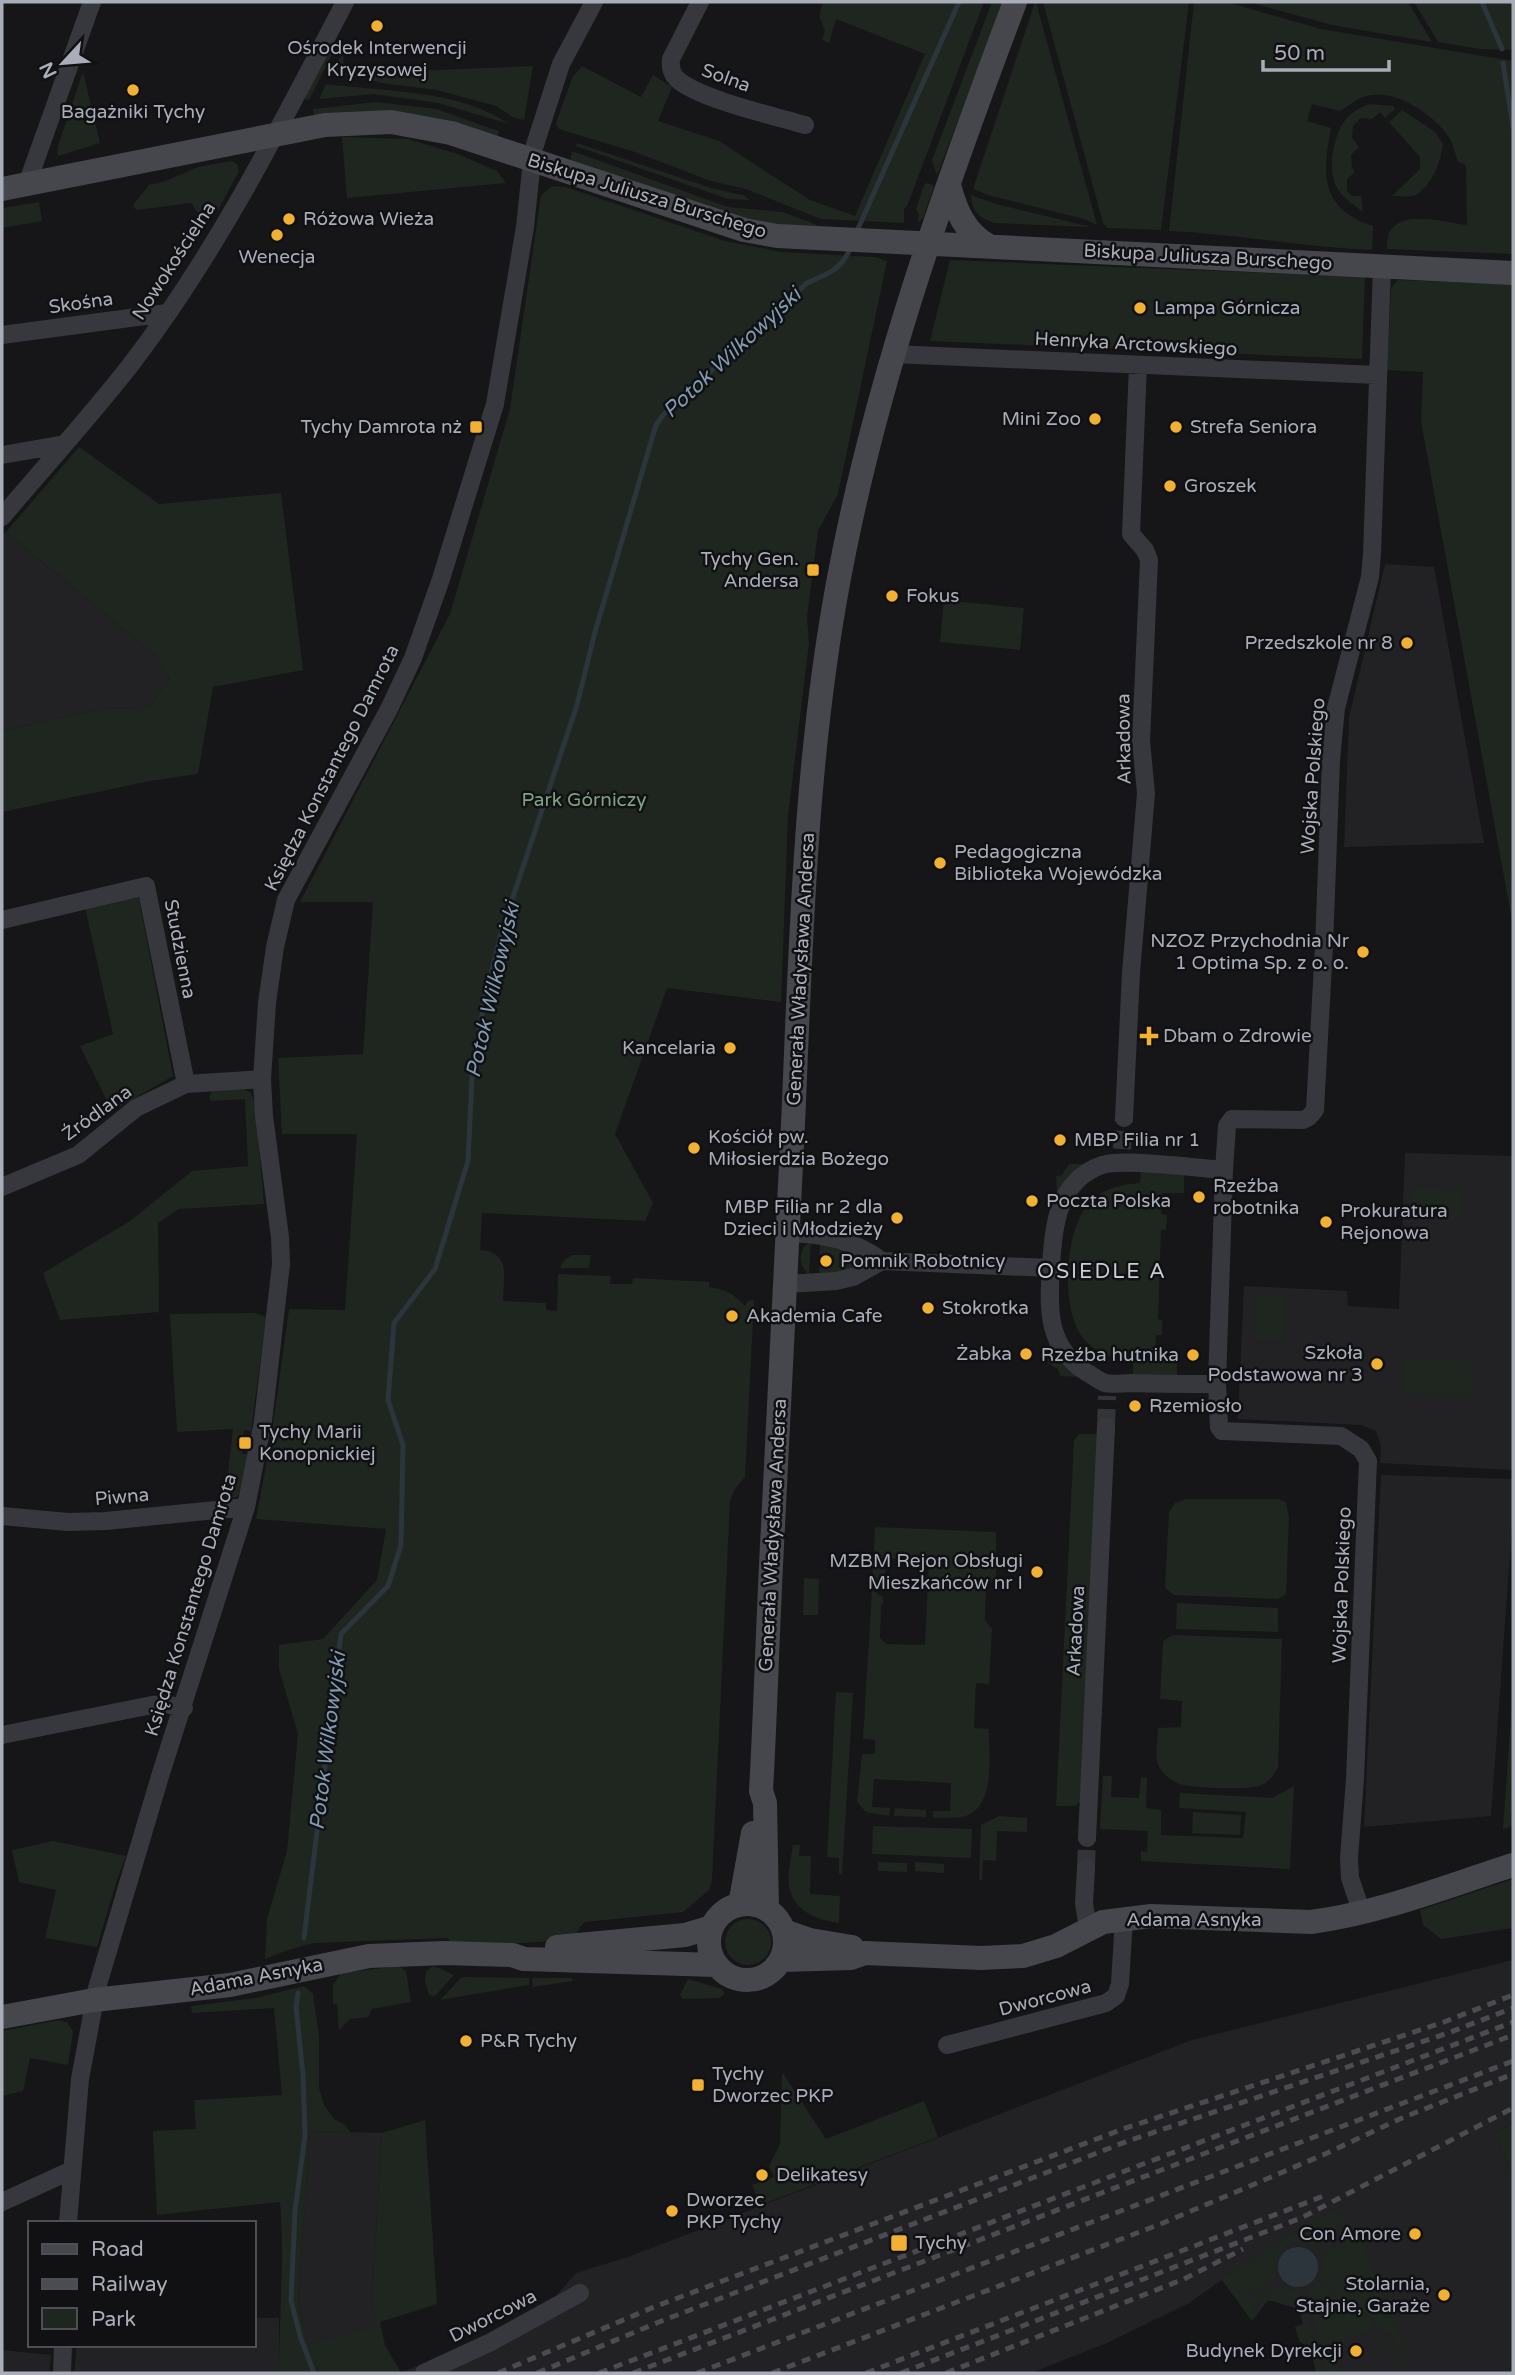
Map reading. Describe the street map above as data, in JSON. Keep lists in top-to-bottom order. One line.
{"streets":{"street":["Solna","Biskupa Juliusza Burschego","Nowokościelna","Skośna","Henryka Arctowskiego","Arkadowa","Księdza Konstantego Damrota","Wojska Polskiego","Studzienna","Generała Władysława Andersa","Źródlana","Piwna","Adama Asnyka","Dworcowa"]},"crossings":[["Biskupa Juliusza Burschego","Nowokościelna"],["Biskupa Juliusza Burschego","Księdza Konstantego Damrota"],["Biskupa Juliusza Burschego","Wojska Polskiego"],["Biskupa Juliusza Burschego","Generała Władysława Andersa"],["Nowokościelna","Skośna"],["Henryka Arctowskiego","Arkadowa"],["Henryka Arctowskiego","Wojska Polskiego"],["Henryka Arctowskiego","Generała Władysława Andersa"],["Księdza Konstantego Damrota","Źródlana"],["Księdza Konstantego Damrota","Piwna"],["Księdza Konstantego Damrota","Adama Asnyka"],["Wojska Polskiego","Adama Asnyka"],["Studzienna","Źródlana"],["Generała Władysława Andersa","Adama Asnyka"],["Adama Asnyka","Dworcowa"]],"districts":["OSIEDLE A"],"water":["Potok Wilkowyjski"],"parks":["Park Górniczy"],"places":{"other":["Ośrodek Interwencji Kryzysowej","Bagażniki Tychy","Różowa Wieża","Wenecja","Lampa Górnicza","Mini Zoo","Strefa Seniora","Groszek","Fokus","Przedszkole nr 8","Pedagogiczna Biblioteka Wojewódzka","NZOZ Przychodnia Nr 1 Optima Sp. z o. o.","Kancelaria","MBP Filia nr 1","Kościół pw. Miłosierdzia Bożego","Rzeźba robotnika","Poczta Polska","MBP Filia nr 2 dla Dzieci i Młodzieży","Prokuratura Rejonowa","Pomnik Robotnicy","Stokrotka","Akademia Cafe","Żabka","Rzeźba hutnika","Szkoła Podstawowa nr 3","Rzemiosło","MZBM Rejon Obsługi Mieszkańców nr I","P&R Tychy","Delikatesy","Dworzec PKP Tychy","Con Amore","Stolarnia, Stajnie, Garaże","Budynek Dyrekcji"],"transit":["Tychy Damrota nż","Tychy Gen. Andersa","Tychy Marii Konopnickiej","Tychy Dworzec PKP","Tychy"],"health":["Dbam o Zdrowie"]},"legend":["Road","Railway","Park"],"scale_bar":"50 m","north":"bottom left"}
